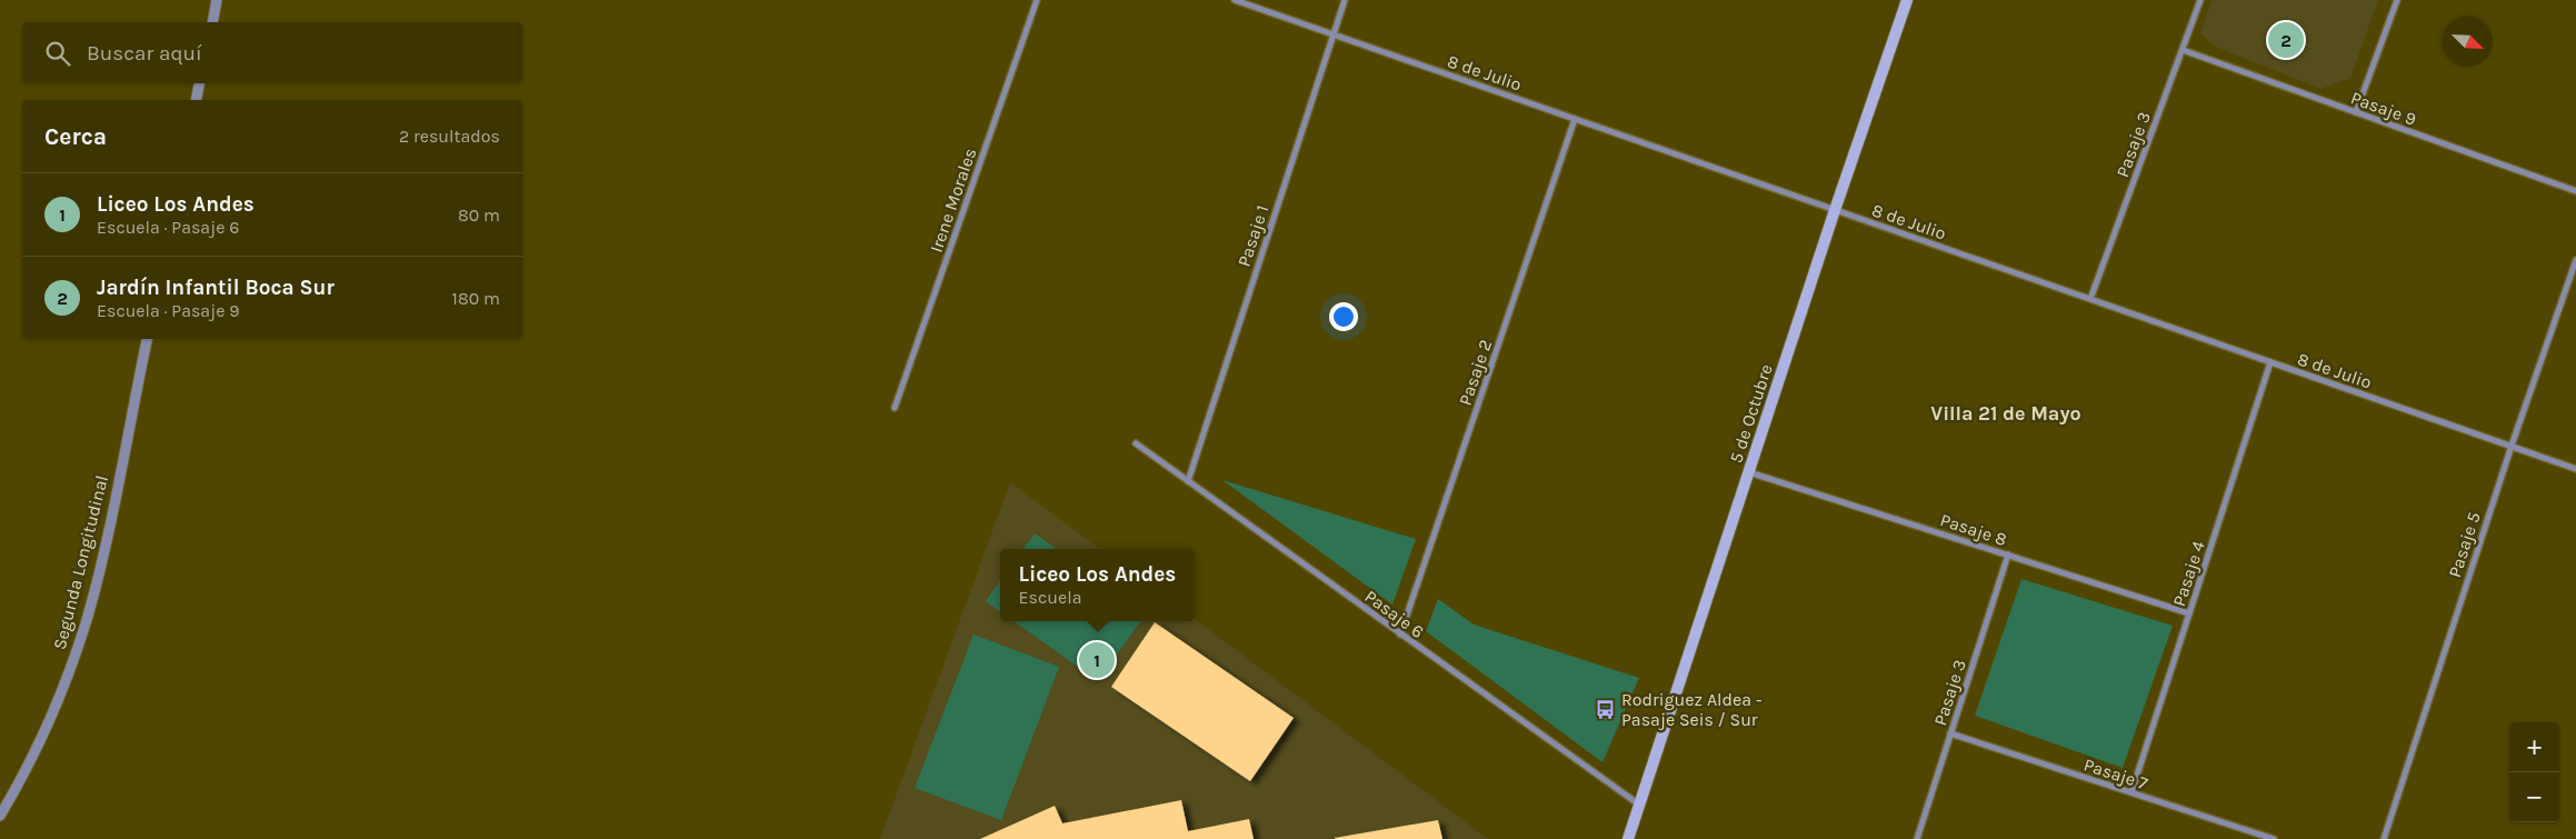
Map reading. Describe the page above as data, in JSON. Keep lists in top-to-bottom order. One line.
{"streets":{"main road":["5 de Octubre"],"street":["8 de Julio","Pasaje 9","Pasaje 3","Irene Morales","Pasaje 1","Pasaje 2","Pasaje 8","Pasaje 5","Segunda Longitudinal","Pasaje 4","Pasaje 6","Pasaje 7"]},"crossings":[["8 de Julio","Pasaje 3"],["8 de Julio","Pasaje 1"],["8 de Julio","Pasaje 2"],["8 de Julio","5 de Octubre"],["8 de Julio","Pasaje 5"],["8 de Julio","Pasaje 4"],["Pasaje 9","Pasaje 3"],["Pasaje 3","Pasaje 8"],["Pasaje 3","Pasaje 7"],["Pasaje 1","Pasaje 6"],["Pasaje 2","Pasaje 6"],["5 de Octubre","Pasaje 8"],["5 de Octubre","Pasaje 6"],["Pasaje 8","Pasaje 4"],["Pasaje 4","Pasaje 7"]],"districts":["Villa 21 de Mayo"],"places":{"bus stop":["Rodriguez Aldea - Pasaje Seis / Sur"]},"north":"bottom right","page":{"pins":["2","1"],"search":"Buscar aquí","heading":["Cerca","2 resultados"],"list":[{"mark":"1","name":"Liceo Los Andes","note":"Escuela · Pasaje 6","value":"80 m"},{"mark":"2","name":"Jardín Infantil Boca Sur","note":"Escuela · Pasaje 9","value":"180 m"}],"popup":["Liceo Los Andes","Escuela"],"map_buttons":["+","−"]}}
